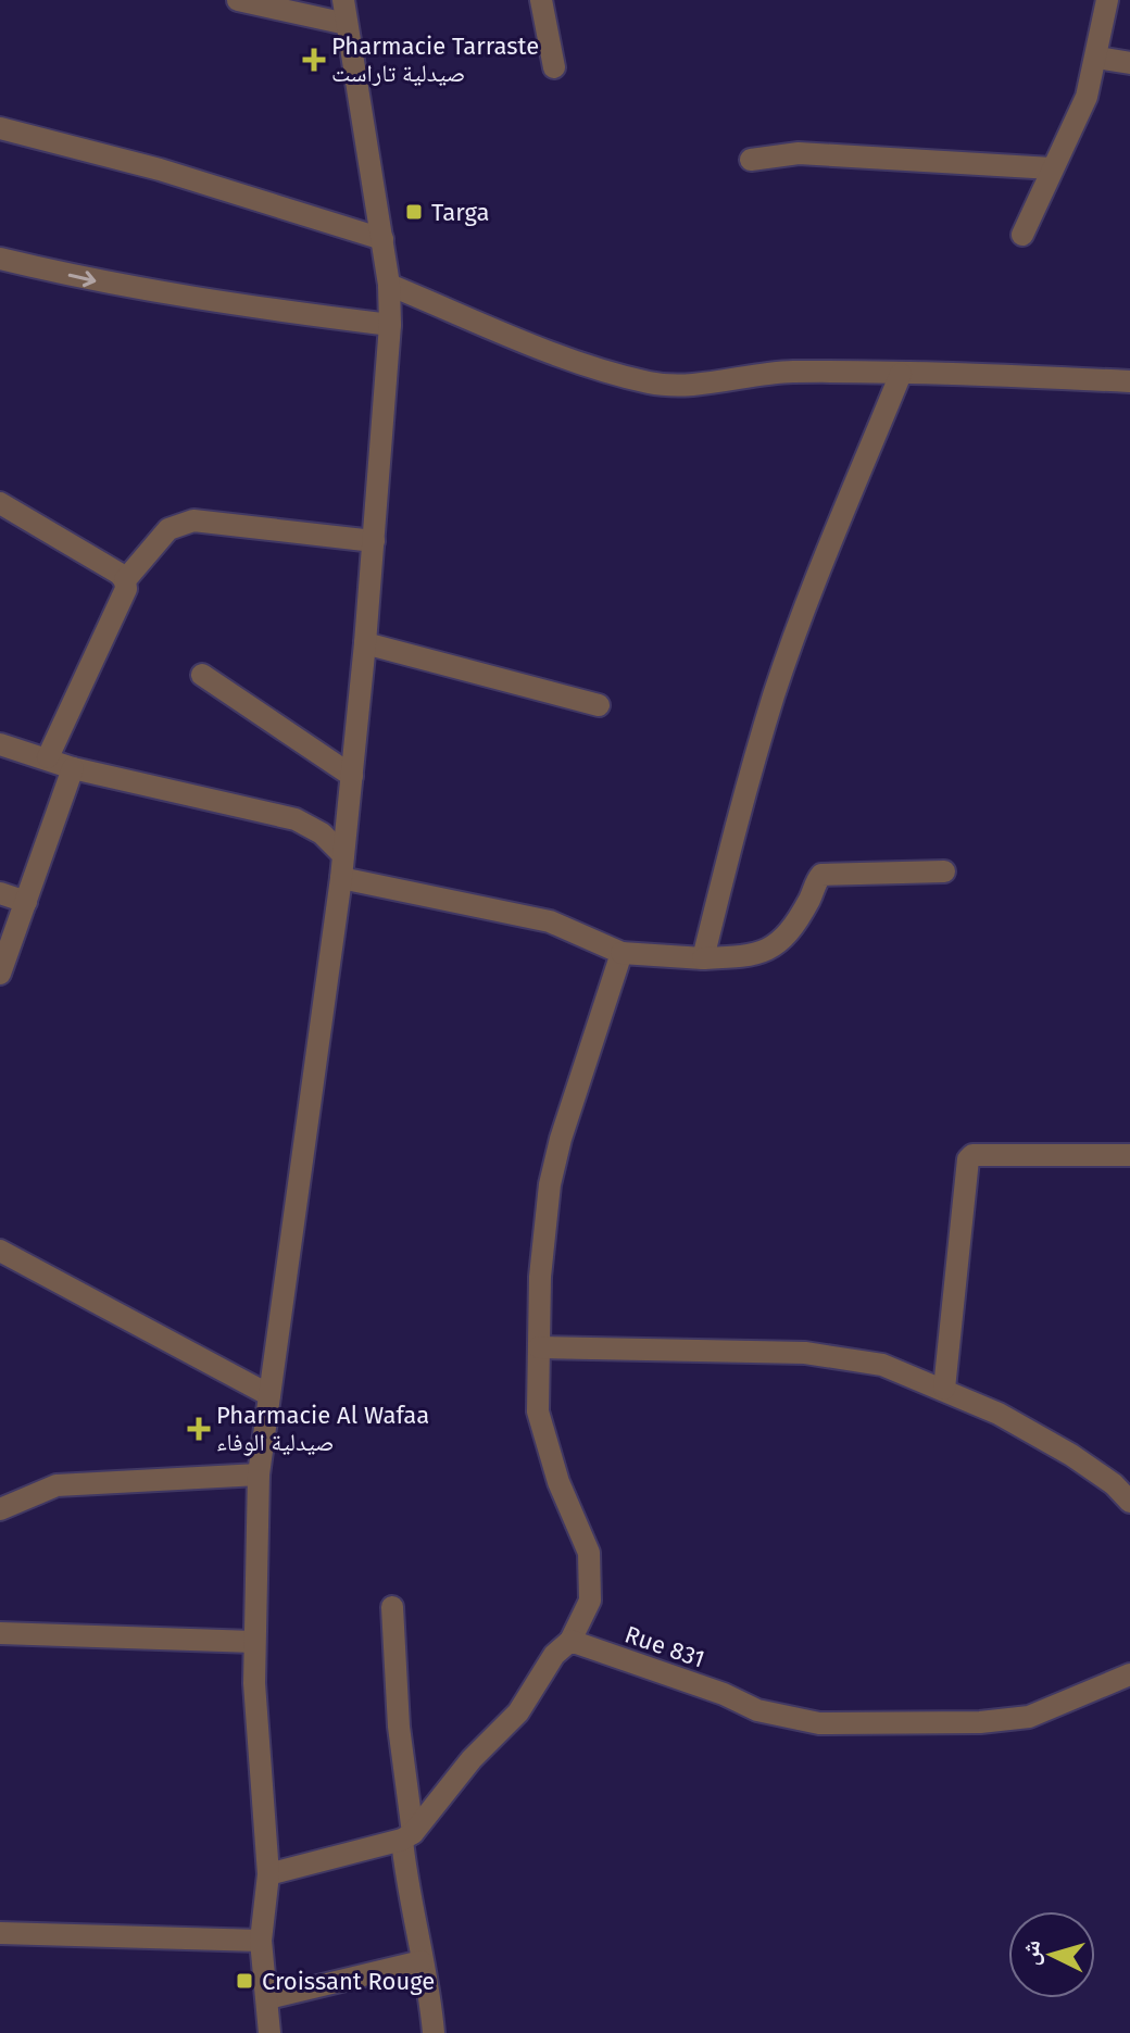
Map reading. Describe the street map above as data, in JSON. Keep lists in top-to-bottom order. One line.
{"streets":{"street":["Rue 831"]},"places":{"health":["Pharmacie Tarraste صيدلية تاراست","Pharmacie Al Wafaa صيدلية الوفاء"],"transit":["Targa","Croissant Rouge"]},"north":"left"}
